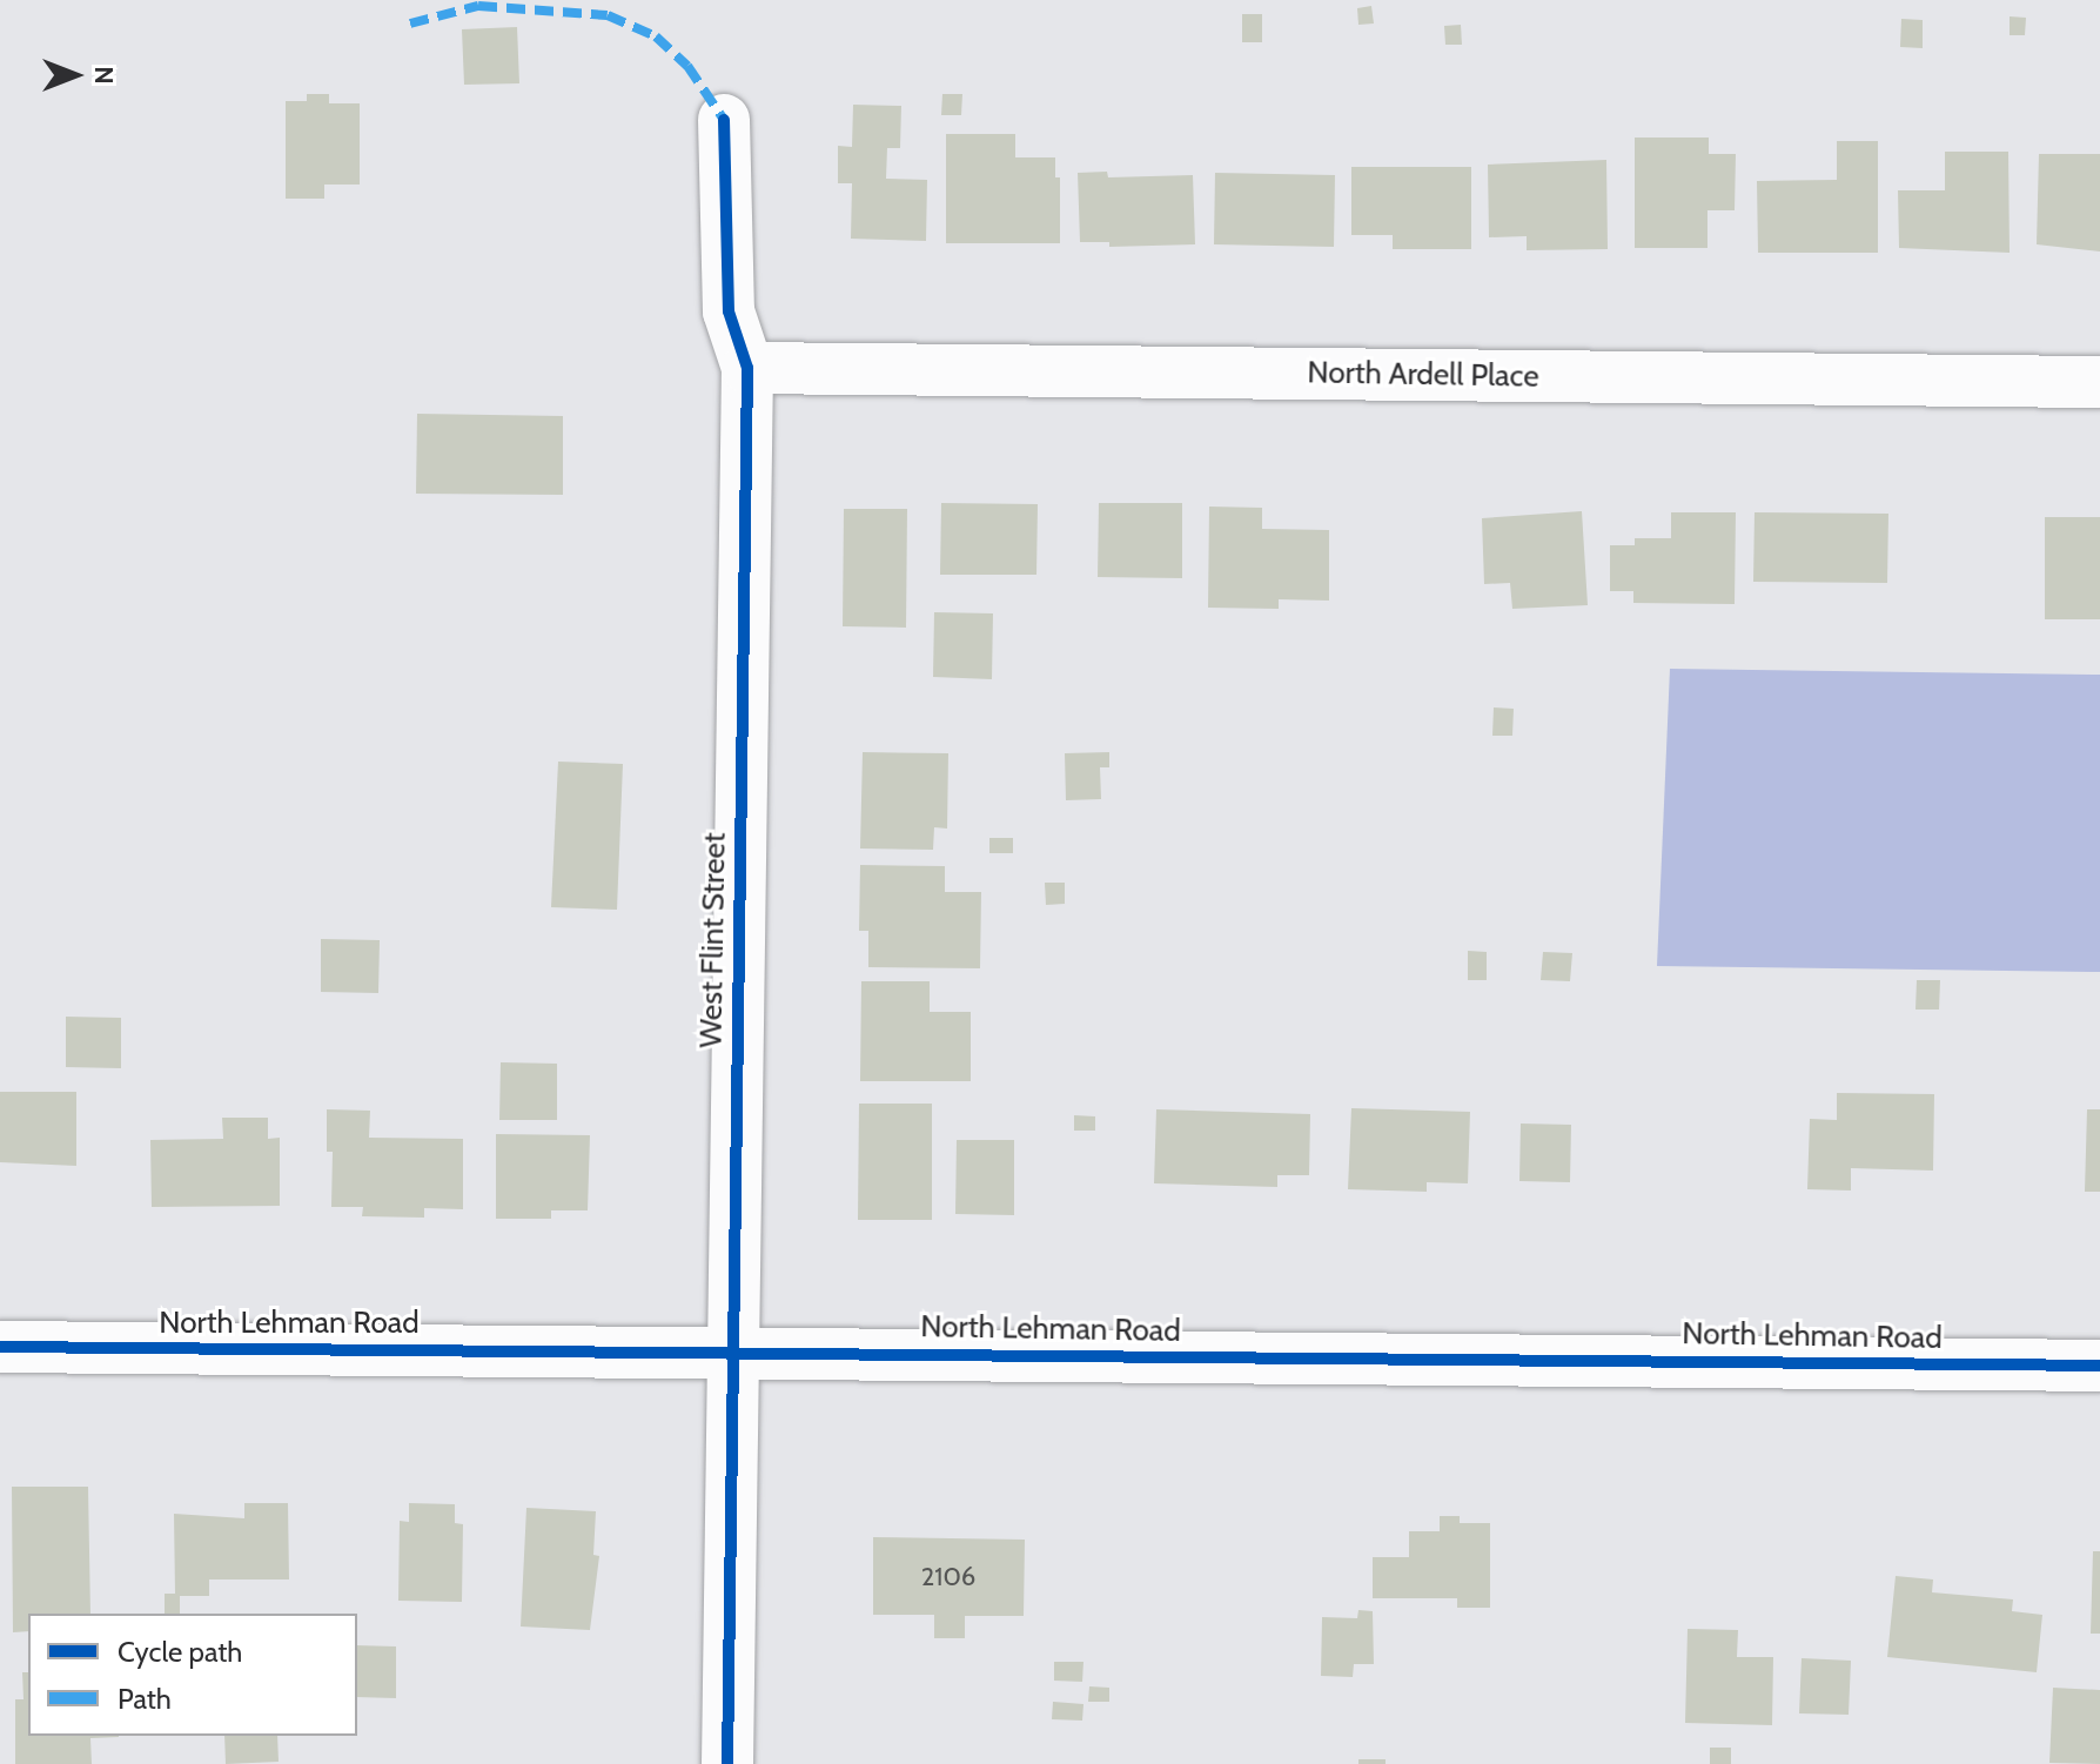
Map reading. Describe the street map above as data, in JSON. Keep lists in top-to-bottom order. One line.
{"streets":{"street":["North Ardell Place","West Flint Street","North Lehman Road"]},"crossings":[["North Ardell Place","West Flint Street"],["West Flint Street","North Lehman Road"]],"house_numbers":["2106"],"legend":["Cycle path","Path"],"north":"right"}
